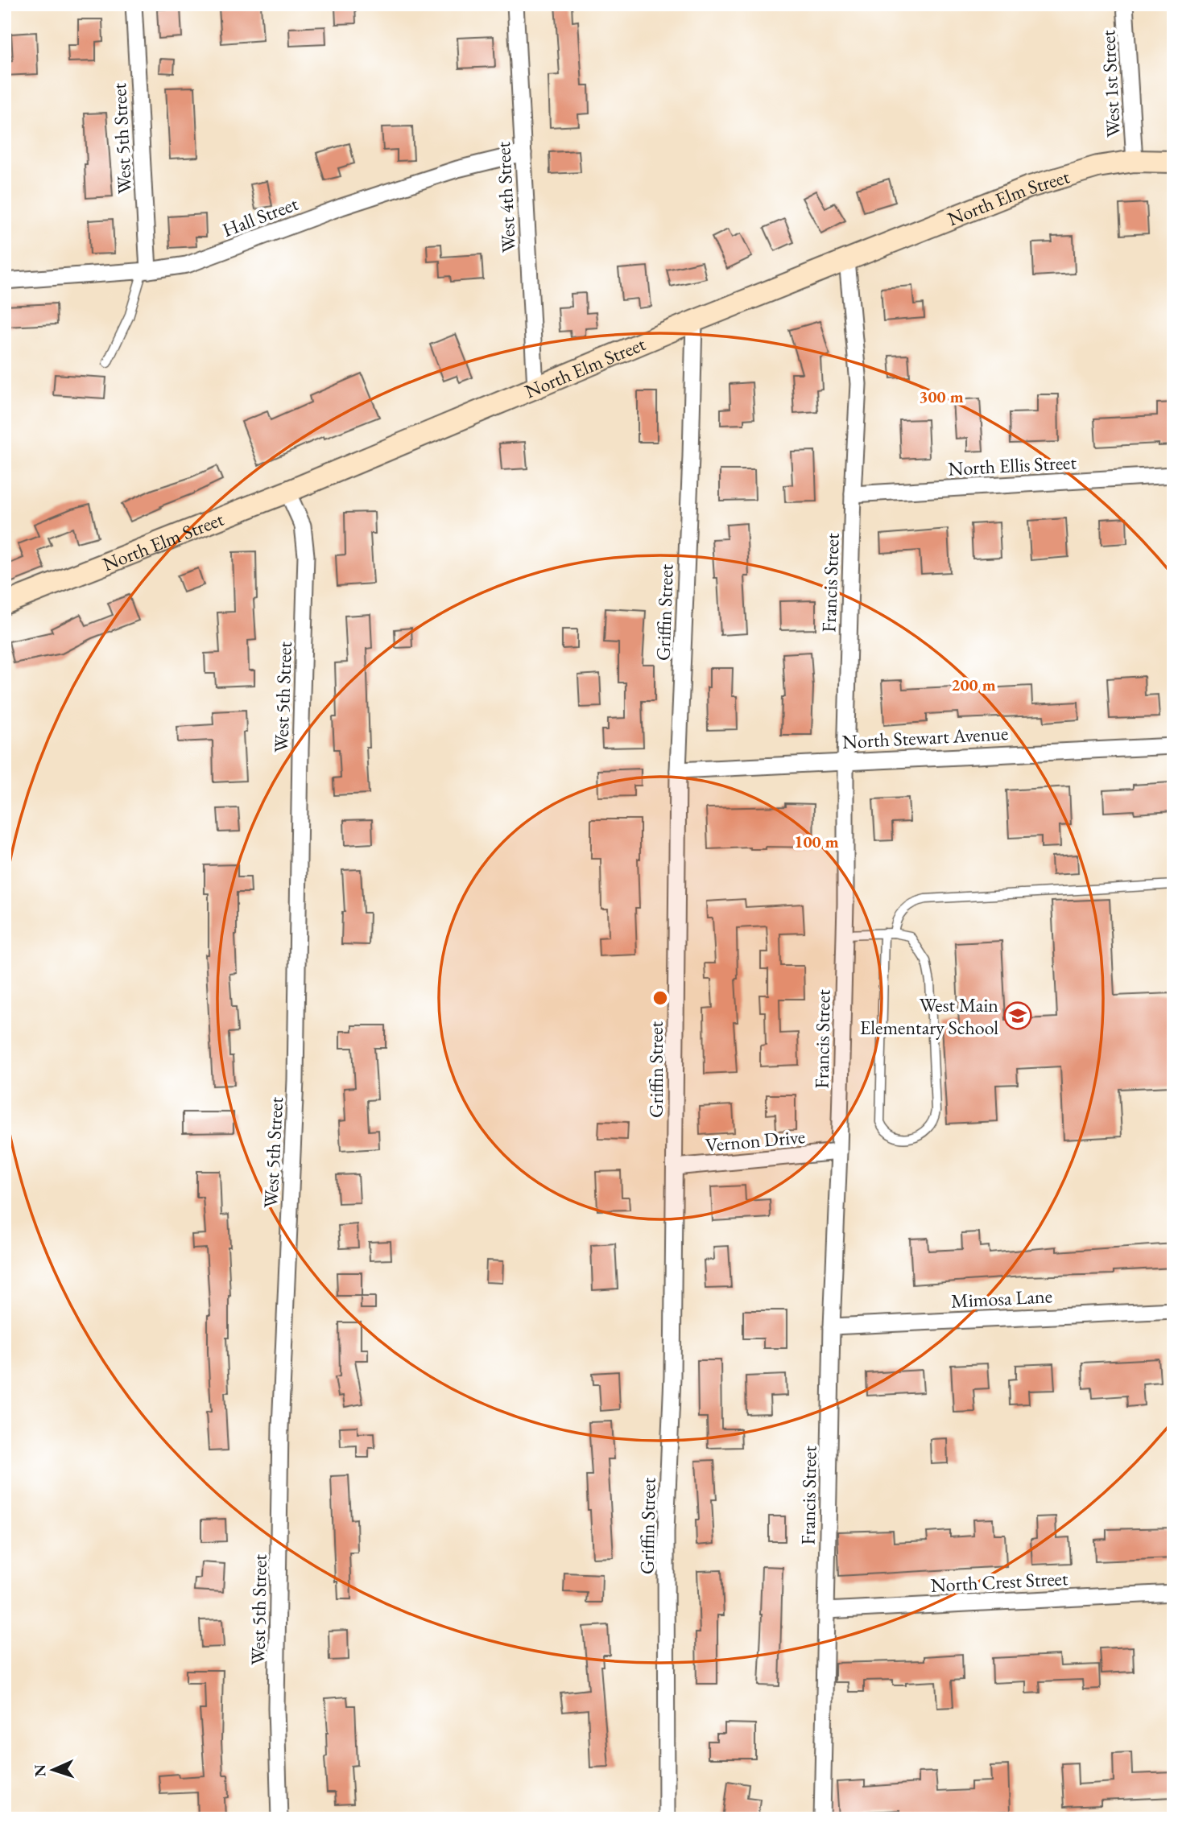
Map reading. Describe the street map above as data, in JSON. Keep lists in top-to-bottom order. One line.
{"streets":{"street":["West 1st Street","West 5th Street","West 4th Street","North Elm Street","Hall Street","North Ellis Street","Francis Street","Griffin Street","North Stewart Avenue","Vernon Drive","Mimosa Lane","North Crest Street"]},"crossings":[["West 1st Street","North Elm Street"],["West 5th Street","North Elm Street"],["West 5th Street","Hall Street"],["West 4th Street","North Elm Street"],["West 4th Street","Hall Street"],["North Elm Street","Francis Street"],["North Elm Street","Griffin Street"],["North Ellis Street","Francis Street"],["Francis Street","North Stewart Avenue"],["Francis Street","Vernon Drive"],["Francis Street","Mimosa Lane"],["Francis Street","North Crest Street"],["Griffin Street","North Stewart Avenue"],["Griffin Street","Vernon Drive"]],"places":{"school or university":["West Main Elementary School"]},"north":"left","rings":["300 m","200 m","100 m"]}
